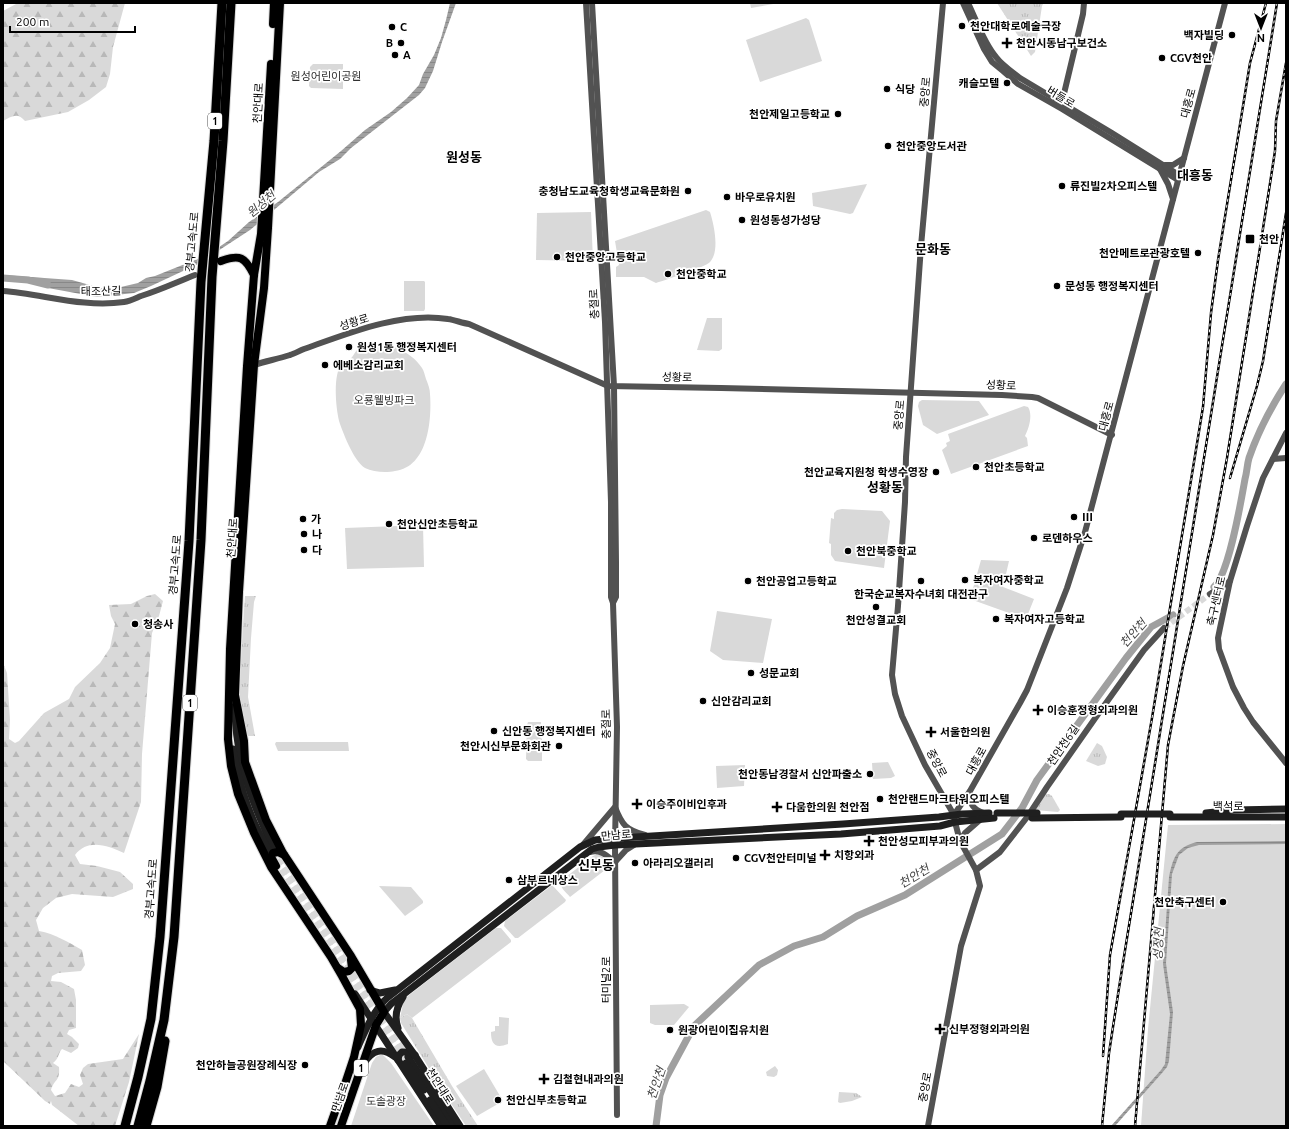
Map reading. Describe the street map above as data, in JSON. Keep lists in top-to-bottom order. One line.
{"streets":{"highway":["1","경부고속도로"],"main road":["천안대로","백석로","만남로"],"street":["중앙로","버들로","대흥로","태조산길","충절로","성황로","축구센터로","천안천6길","터미널2로"]},"crossings":[["중앙로","대흥로"],["중앙로","성황로"],["중앙로","천안천6길"],["중앙로","만남로"],["버들로","대흥로"],["천안대로","성황로"],["대흥로","성황로"],["대흥로","만남로"],["경부고속도로","태조산길"],["충절로","성황로"],["충절로","만남로"],["충절로","터미널2로"],["만남로","터미널2로"]],"districts":["원성동","대흥동","문화동","성황동","신부동"],"water":["원성천","천안천","성정천"],"parks":["원성어린이공원","오룡웰빙파크","도솔광장"],"places":{"other":["천안대학로예술극장","C","백자빌딩","B","A","CGV천안","캐슬모텔","식당","천안제일고등학교","천안중앙도서관","류진빌2차오피스텔","충청남도교육청학생교육문화원","바우로유치원","원성동성가성당","천안메트로관광호텔","천안중앙고등학교","천안중학교","문성동 행정복지센터","원성1동 행정복지센터","에베소감리교회","천안초등학교","천안교육지원청 학생수영장","Ⅲ","가","천안신안초등학교","나","로덴하우스","다","천안북중학교","복자여자중학교","천안공업고등학교","한국순교복자수녀회 대전관구","천안성결교회","복자여자고등학교","청송사","성문교회","신안감리교회","신안동 행정복지센터","천안시신부문화회관","천안동남경찰서 신안파출소","천안랜드마크타워오피스텔","CGV천안터미널","아라리오갤러리","삼부르네상스","천안축구센터","원광어린이집유치원","천안하늘공원장례식장","천안신부초등학교"],"health":["천안시동남구보건소","이승훈정형외과의원","서울한의원","이승주이비인후과","다움한의원 천안점","천안성모피부과의원","치항외과","신부정형외과의원","김철현내과의원"],"transit":["천안"]},"scale_bar":"200 m","north":"bottom"}
